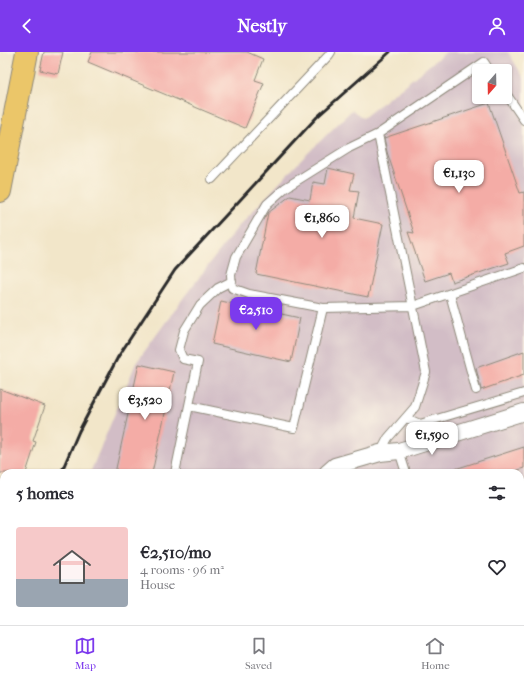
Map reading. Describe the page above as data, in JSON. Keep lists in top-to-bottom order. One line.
{"north":"bottom","page":{"header":"Nestly","price":["€1,130","€1,860","€2,510","€3,520","€1,590"],"heading":"5 homes","list":[{"name":"€2,510/mo","note":"4 rooms · 96 m² · House"}],"tabs":["Map","Saved","Home"]}}
